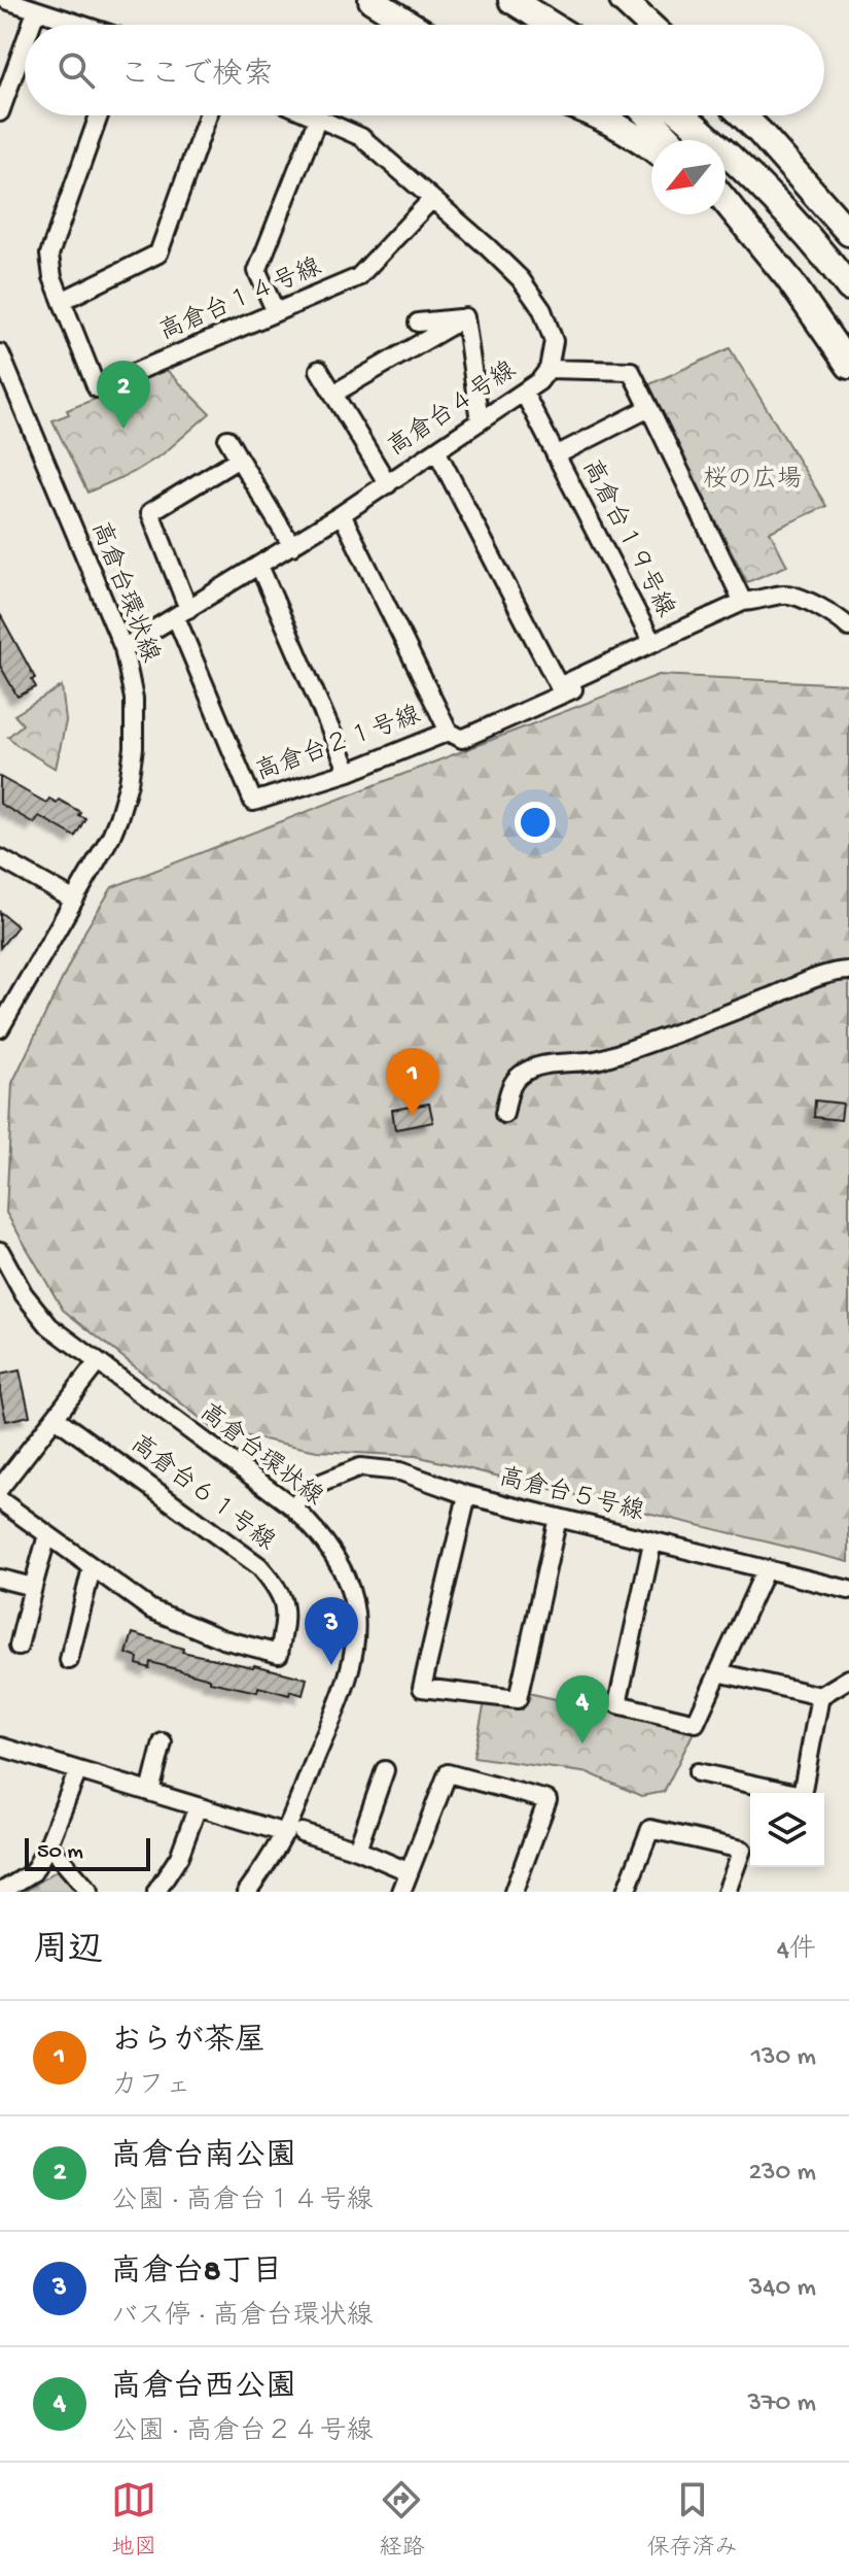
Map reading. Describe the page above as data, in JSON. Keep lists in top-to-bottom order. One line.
{"streets":{"street":["高倉台１４号線","高倉台４号線","高倉台１９号線","高倉台環状線","高倉台２１号線","高倉台６１号線","高倉台５号線"]},"crossings":[["高倉台１４号線","高倉台４号線"],["高倉台４号線","高倉台１９号線"],["高倉台４号線","高倉台環状線"],["高倉台４号線","高倉台２１号線"],["高倉台環状線","高倉台５号線"]],"parks":["桜の広場"],"scale_bar":"50 m","north":"bottom left","page":{"search":"ここで検索","pins":["2","1","3","4"],"scale":"50 m","heading":["周辺","4件"],"list":[{"mark":"1","name":"おらが茶屋","note":"カフェ","value":"130 m"},{"mark":"2","name":"高倉台南公園","note":"公園 · 高倉台１４号線","value":"230 m"},{"mark":"3","name":"高倉台8丁目","note":"バス停 · 高倉台環状線","value":"340 m"},{"mark":"4","name":"高倉台西公園","note":"公園 · 高倉台２４号線","value":"370 m"}],"nav":["地図","経路","保存済み"]}}
